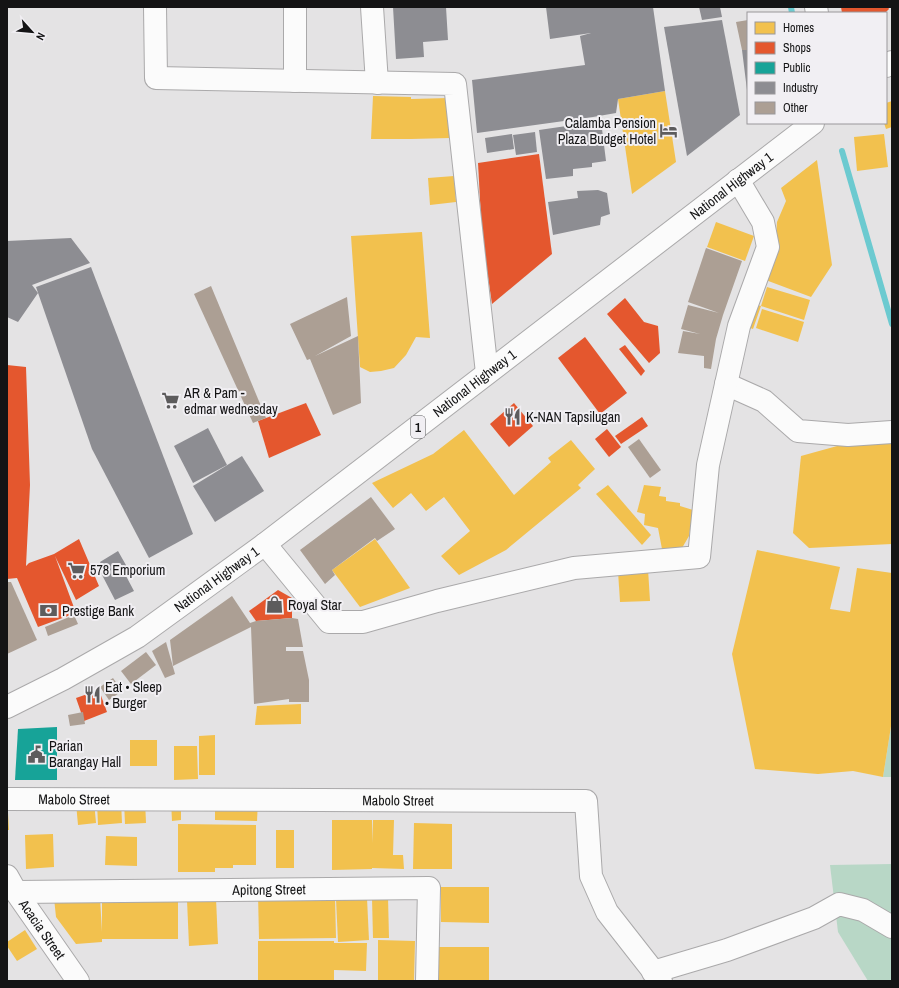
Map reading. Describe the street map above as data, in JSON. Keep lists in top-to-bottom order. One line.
{"streets":{"main road":["National Highway 1","1","Mabolo Street","Apitong Street","Acacia Street"]},"crossings":[["Apitong Street","Acacia Street"]],"places":{"hotel":["Calamba Pension Plaza Budget Hotel"],"supermarket":["AR & Pam - edmar wednesday","578 Emporium"],"restaurant":["K-NAN Tapsilugan","Eat • Sleep • Burger"],"shop":["Royal Star"],"bank":["Prestige Bank"],"public building":["Parian Barangay Hall"]},"legend":["Homes","Shops","Public","Industry","Other"],"north":"bottom right"}
